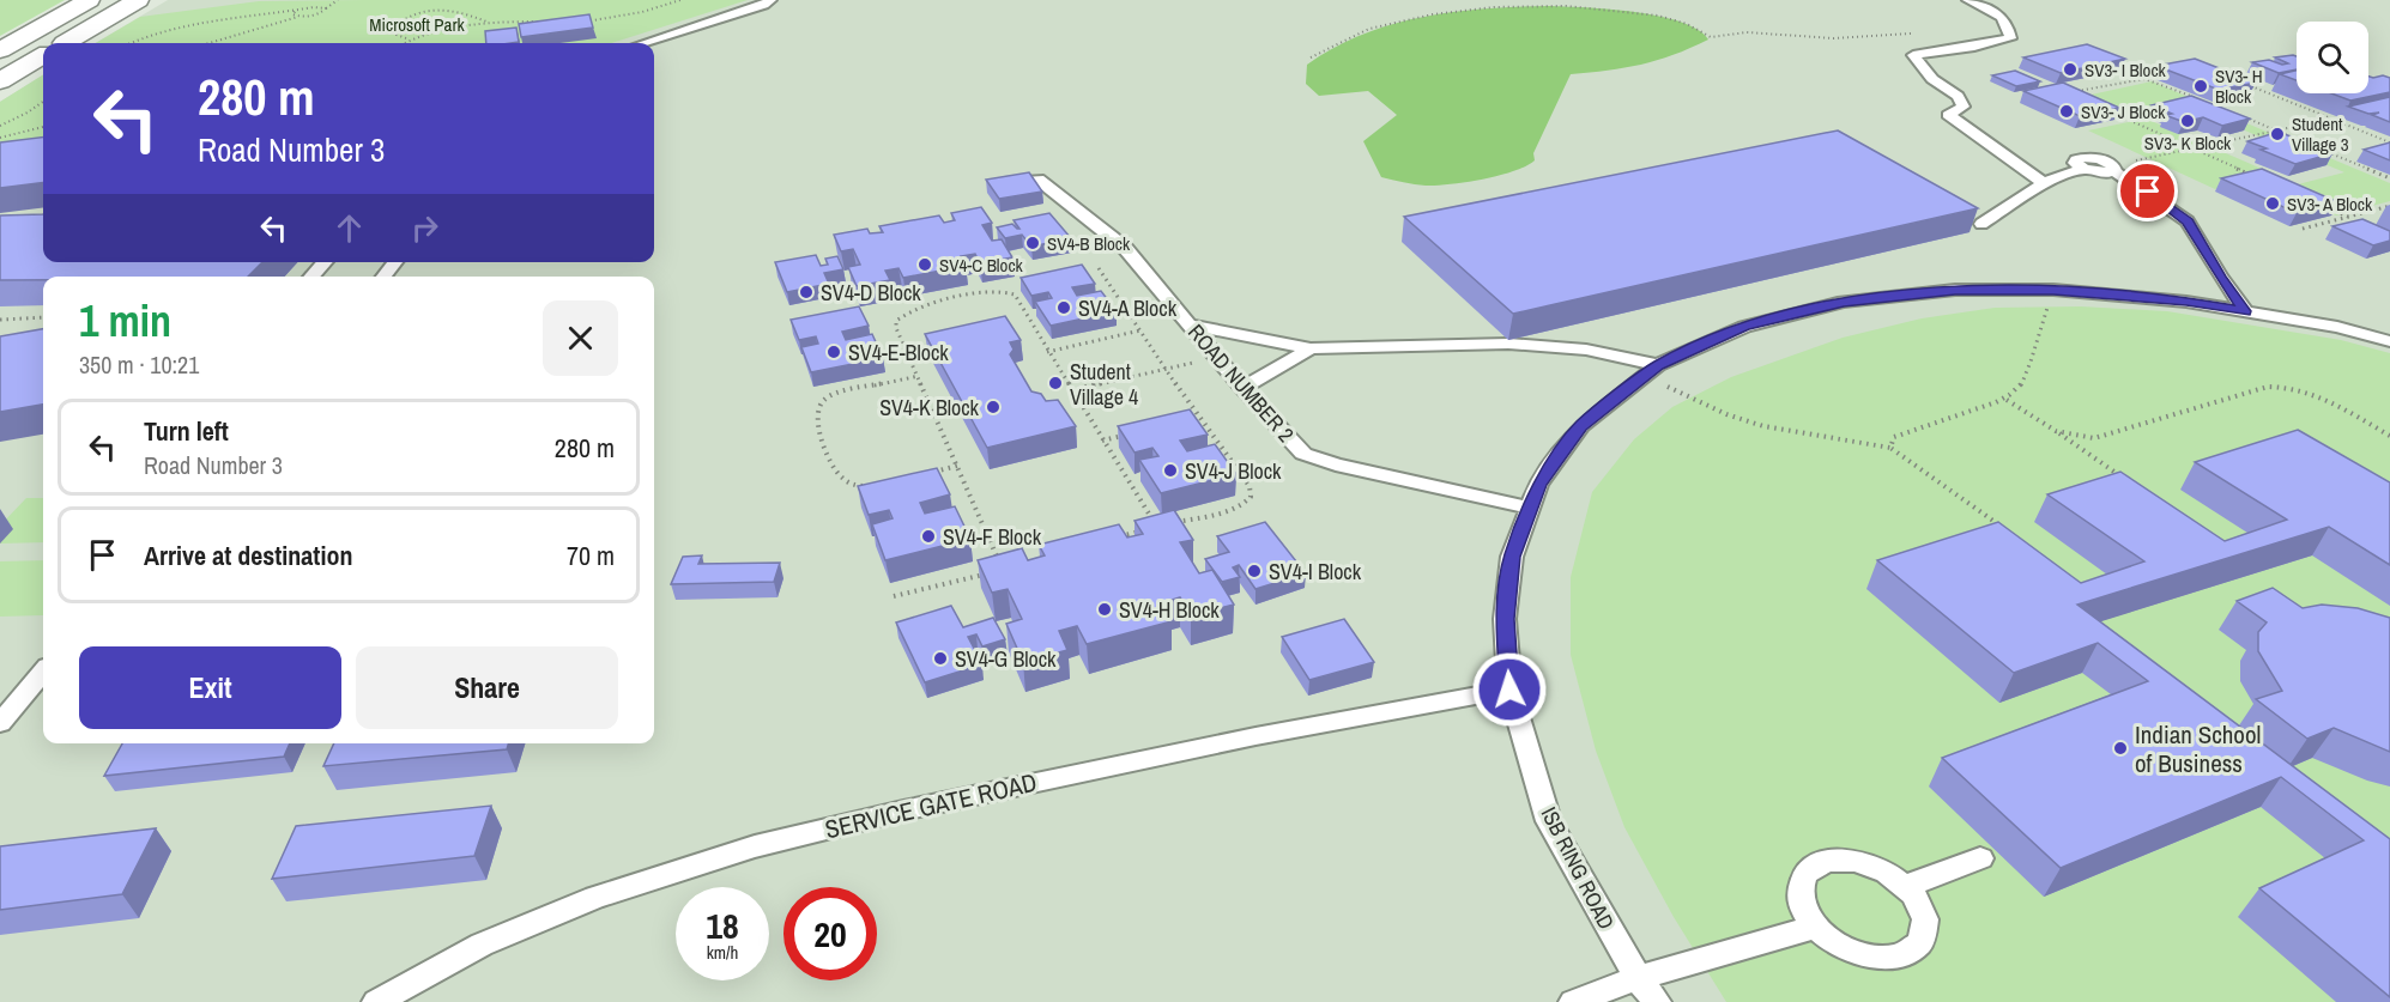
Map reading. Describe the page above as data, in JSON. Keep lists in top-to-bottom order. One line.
{"streets":{"lane":["ROAD NUMBER 2","SERVICE GATE ROAD","ISB RING ROAD"]},"crossings":[["ROAD NUMBER 2","ISB RING ROAD"],["SERVICE GATE ROAD","ISB RING ROAD"]],"parks":["Microsoft Park"],"places":["SV3- I Block","SV3- H Block","SV3- J Block","SV3- K Block","Student Village 3","SV3- A Block","SV4-B Block","SV4-C Block","SV4-D Block","SV4-A Block","SV4-E-Block","Student Village 4","SV4-K Block","SV4-J Block","SV4-F Block","SV4-I Block","SV4-H Block","SV4-G Block","Indian School of Business"],"page":{"turn":["280 m","Road Number 3"],"heading":["1 min","350 m · 10:21"],"list":[{"name":"Turn left","note":"Road Number 3","value":"280 m"},{"name":"Arrive at destination","value":"70 m"}],"buttons":["Exit","Share"],"speed":"18 km/h","limit":"20"}}
